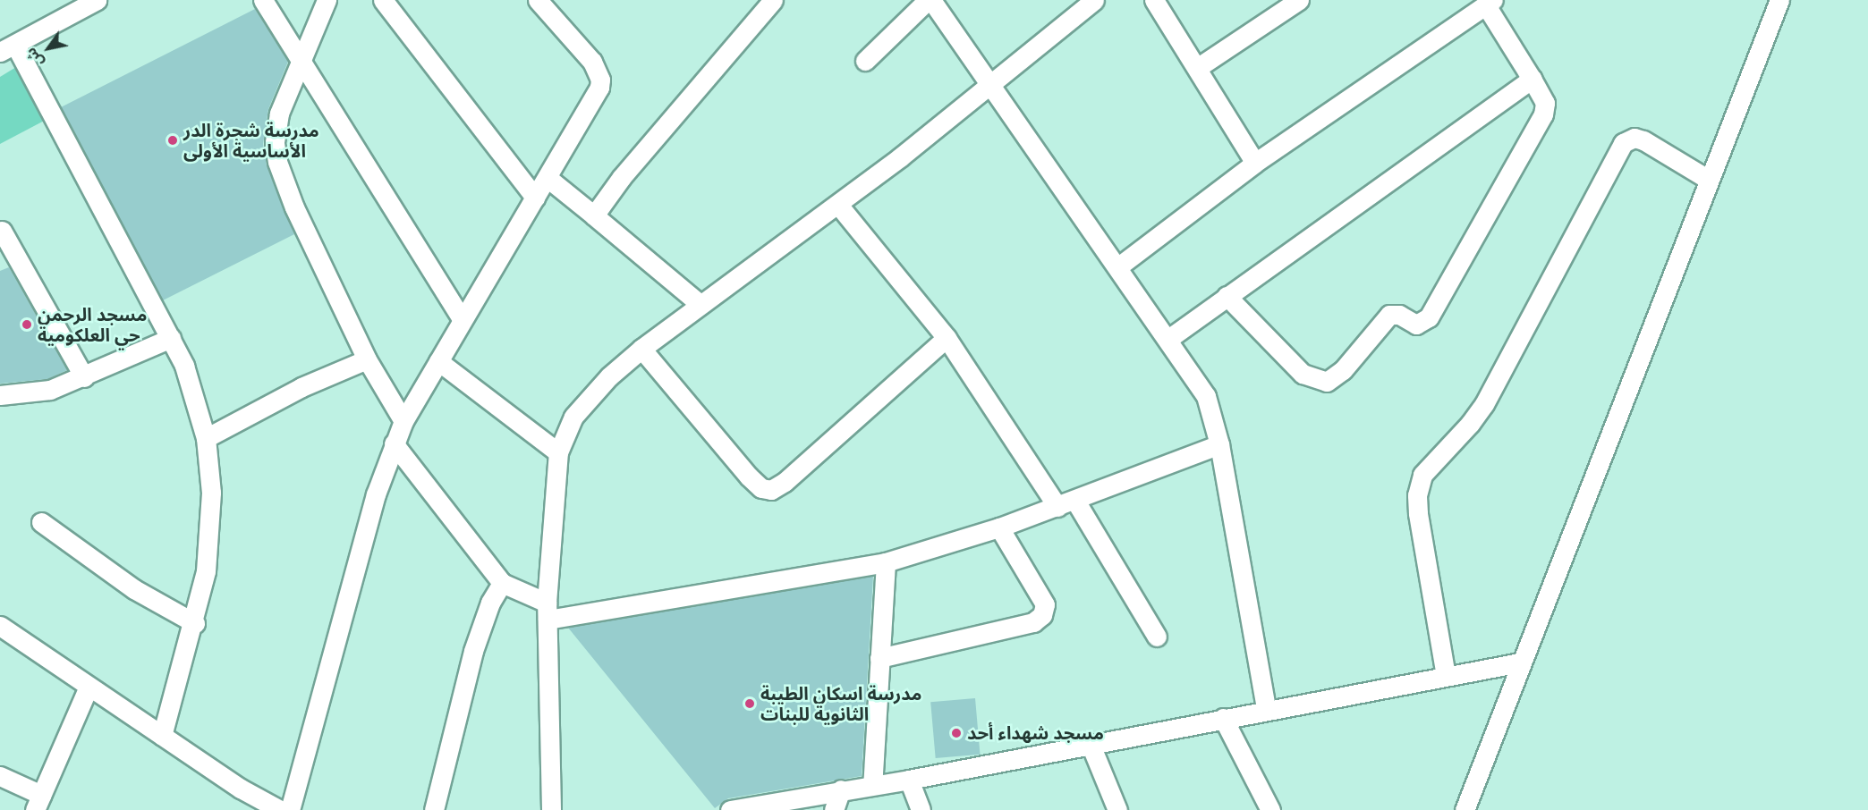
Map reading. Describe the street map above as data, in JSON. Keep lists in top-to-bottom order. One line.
{"places":["مدرسة شجرة الدر الأساسية الأولى","مسجد الرحمن حي العلكومية","مدرسة اسكان الطيبة الثانوية للبنات","مسجد شهداء أحد"],"north":"bottom left"}
